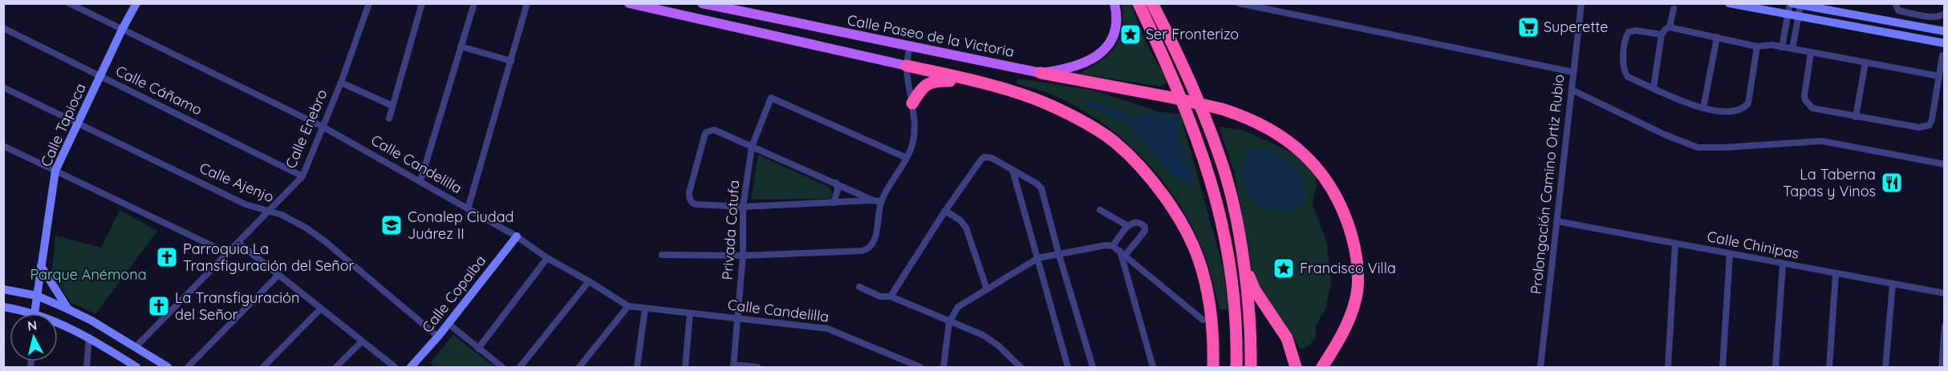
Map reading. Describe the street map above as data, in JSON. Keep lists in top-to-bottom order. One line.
{"streets":{"main road":["Calle Paseo de la Victoria"],"street":["Calle Cáñamo","Calle Tapioca","Calle Enebro","Calle Candelilla","Calle Ajenjo","Prolongación Camino Ortiz Rubio","Privada Cotufa","Calle Chinipas","Calle Copaiba"]},"crossings":[["Calle Cáñamo","Calle Tapioca"],["Calle Cáñamo","Calle Enebro"],["Calle Tapioca","Calle Candelilla"],["Calle Tapioca","Calle Ajenjo"],["Calle Enebro","Calle Candelilla"],["Calle Enebro","Calle Ajenjo"],["Calle Candelilla","Privada Cotufa"],["Calle Candelilla","Calle Copaiba"],["Calle Ajenjo","Calle Copaiba"],["Prolongación Camino Ortiz Rubio","Calle Chinipas"]],"parks":["Parque Anémona"],"places":{"supermarket":["Superette"],"place":["Ser Fronterizo","Francisco Villa"],"restaurant":["La Taberna Tapas y Vinos"],"school or university":["Conalep Ciudad Juárez II"],"church":["Parroquia La Transfiguración del Señor","La Transfiguración del Señor"]},"north":"top"}
